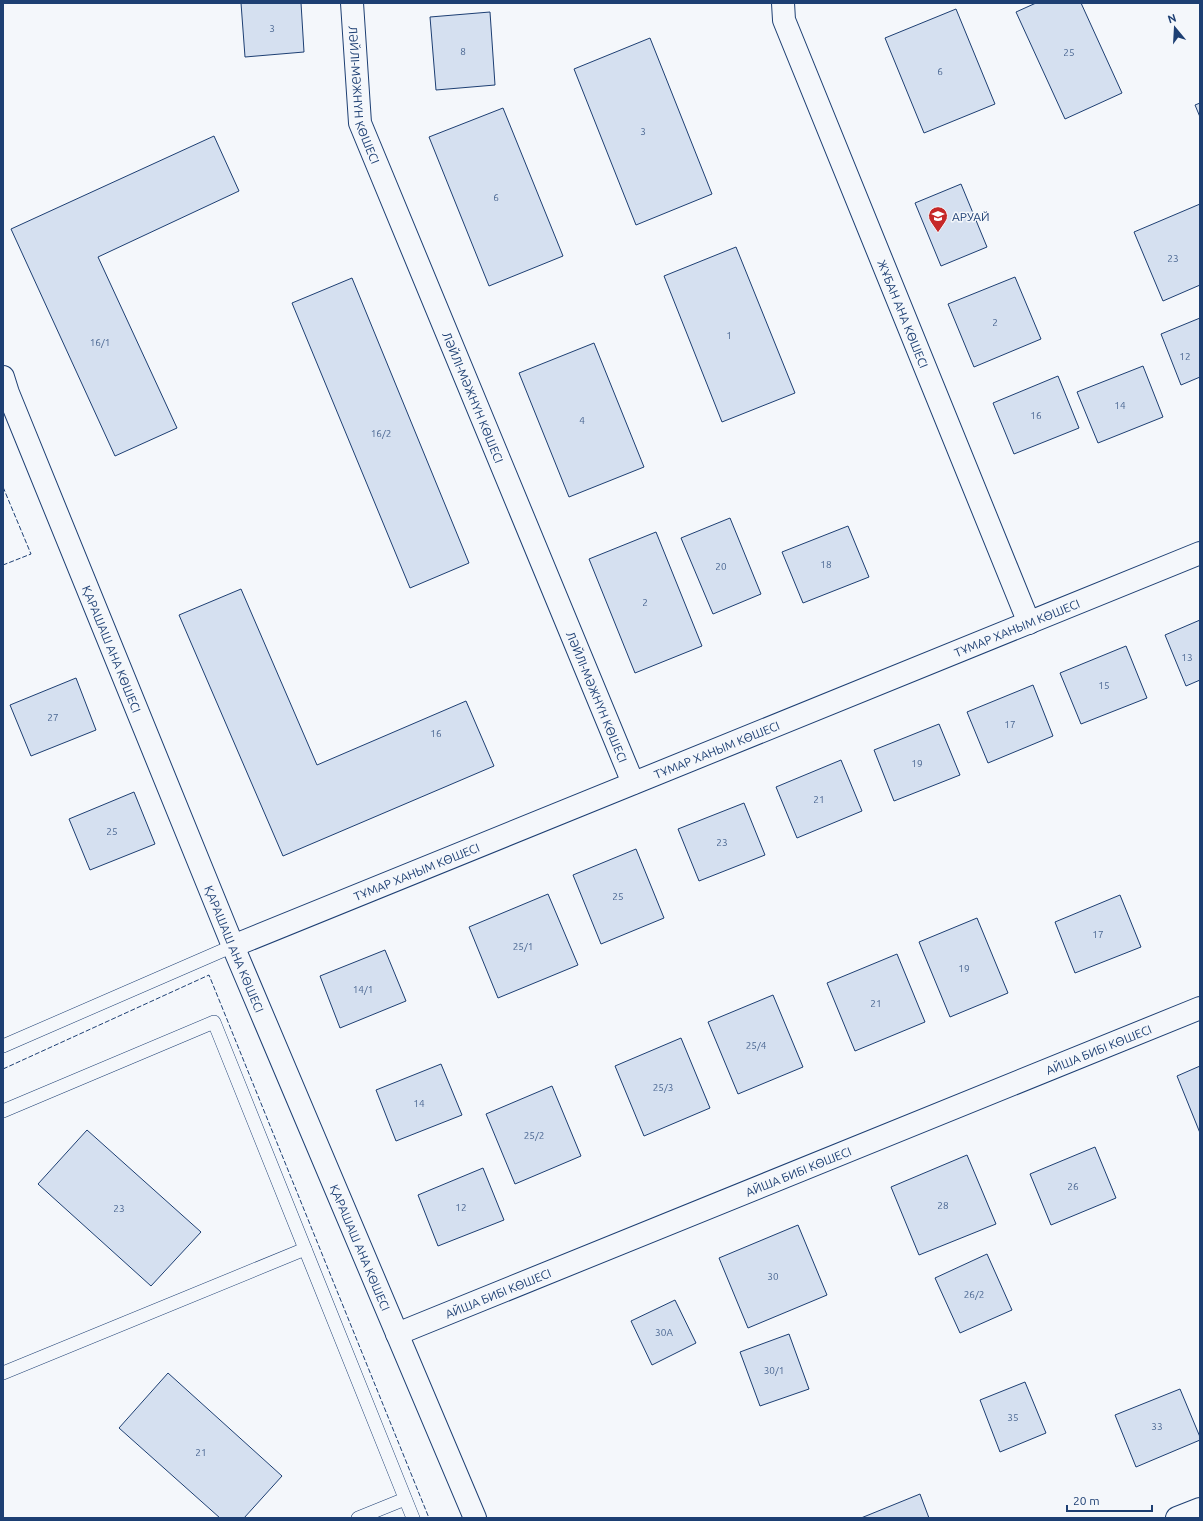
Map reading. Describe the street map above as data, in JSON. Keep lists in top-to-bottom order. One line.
{"streets":{"street":["ЛӘЙЛІ-МӘЖНҮН КӨШЕСІ","ЖҰБАН АНА КӨШЕСІ","ТҰМАР ХАНЫМ КӨШЕСІ","ҚАРАШАШ АНА КӨШЕСІ","АЙША БИБІ КӨШЕСІ"]},"crossings":[["ЛӘЙЛІ-МӘЖНҮН КӨШЕСІ","ТҰМАР ХАНЫМ КӨШЕСІ"],["ЖҰБАН АНА КӨШЕСІ","ТҰМАР ХАНЫМ КӨШЕСІ"],["ТҰМАР ХАНЫМ КӨШЕСІ","ҚАРАШАШ АНА КӨШЕСІ"],["ҚАРАШАШ АНА КӨШЕСІ","АЙША БИБІ КӨШЕСІ"]],"places":{"school or university":["АРУАЙ"]},"house_numbers":["3","8","25","6","3","6","23","2","1","16/1","12","14","16","4","16/2","18","20","2","13","15","27","17","16","19","21","25","23","25","17","25/1","19","14/1","21","25/4","25/3","14","25/2","26","28","12","23","30","26/2","30А","30/1","35","33","21"],"scale_bar":"20 m","north":"top"}
